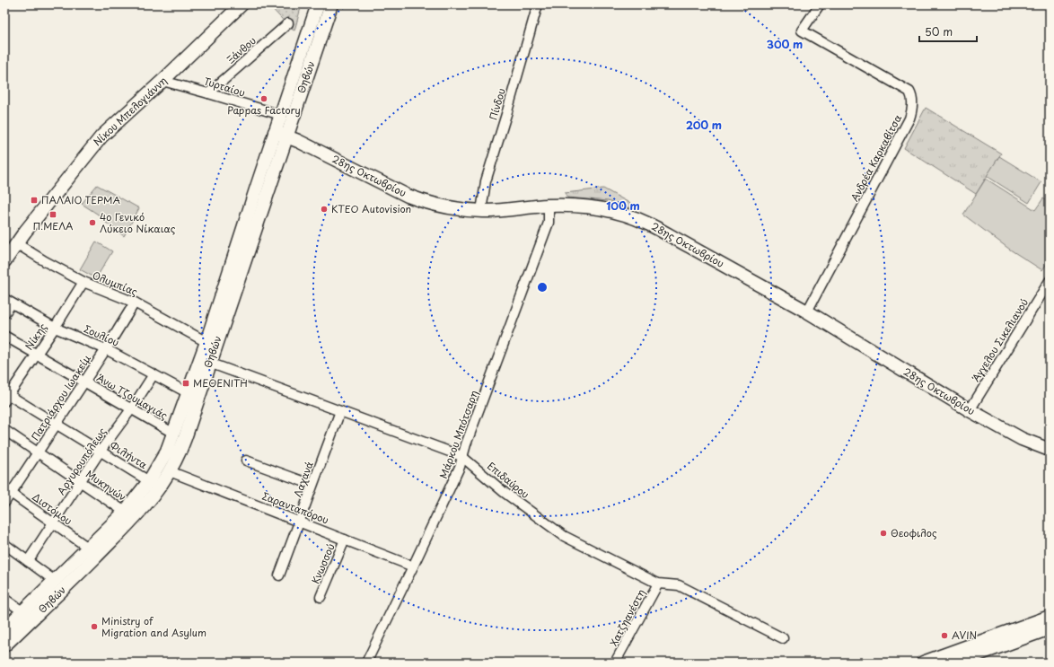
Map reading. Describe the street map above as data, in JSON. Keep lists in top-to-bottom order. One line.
{"streets":{"main road":["Θηβών","Νίκου Μπελογιάννη","28ης Οκτωβρίου"],"street":["Ξάνθου","Τυρταίου","Πίνδου","Ανδρέα Καρκαβίτσα","Ολυμπίας","Σουλίου","Νίκης","Άγγελου Σικελιανού","Άνω Τζουμαγιάς","Πατριάρχου Ιωακείμ","Μάρκου Μπότσαρη","Φιλήντα","Αργυρουπόλεως","Λαχανά","Επιδαύρου","Μυκηνών","Σαρανταπόρου","Διστόμου","Κνωσσού","Χατζηανέστη"]},"crossings":[["Ξάνθου","Τυρταίου"],["Θηβών","Τυρταίου"],["Θηβών","28ης Οκτωβρίου"],["Θηβών","Ολυμπίας"],["Θηβών","Σουλίου"],["Θηβών","Άνω Τζουμαγιάς"],["Θηβών","Φιλήντα"],["Θηβών","Επιδαύρου"],["Θηβών","Μυκηνών"],["Θηβών","Σαρανταπόρου"],["Θηβών","Διστόμου"],["Τυρταίου","Νίκου Μπελογιάννη"],["Πίνδου","28ης Οκτωβρίου"],["Νίκου Μπελογιάννη","Ολυμπίας"],["Ανδρέα Καρκαβίτσα","28ης Οκτωβρίου"],["28ης Οκτωβρίου","Άγγελου Σικελιανού"],["28ης Οκτωβρίου","Μάρκου Μπότσαρη"],["Ολυμπίας","Νίκης"],["Ολυμπίας","Πατριάρχου Ιωακείμ"],["Σουλίου","Νίκης"],["Σουλίου","Πατριάρχου Ιωακείμ"],["Σουλίου","Αργυρουπόλεως"],["Νίκης","Άνω Τζουμαγιάς"],["Νίκης","Φιλήντα"],["Άνω Τζουμαγιάς","Πατριάρχου Ιωακείμ"],["Άνω Τζουμαγιάς","Αργυρουπόλεως"],["Πατριάρχου Ιωακείμ","Φιλήντα"],["Πατριάρχου Ιωακείμ","Μυκηνών"],["Πατριάρχου Ιωακείμ","Διστόμου"],["Μάρκου Μπότσαρη","Επιδαύρου"],["Μάρκου Μπότσαρη","Σαρανταπόρου"],["Φιλήντα","Αργυρουπόλεως"],["Αργυρουπόλεως","Μυκηνών"],["Αργυρουπόλεως","Διστόμου"],["Λαχανά","Επιδαύρου"],["Λαχανά","Σαρανταπόρου"],["Επιδαύρου","Χατζηανέστη"],["Σαρανταπόρου","Κνωσσού"]],"places":{"other":["Pappas Factory","ΚΤΕΟ Autovision","4ο Γενικό Λύκειο Νίκαιας","Θεοφιλος","Ministry of Migration and Asylum","AVIN"],"transit":["ΠΑΛΑΙΟ ΤΕΡΜΑ","Π.ΜΕΛΑ","ΜΕΘΕΝΙΤΗ"]},"scale_bar":"50 m","rings":["300 m","200 m","100 m"]}
